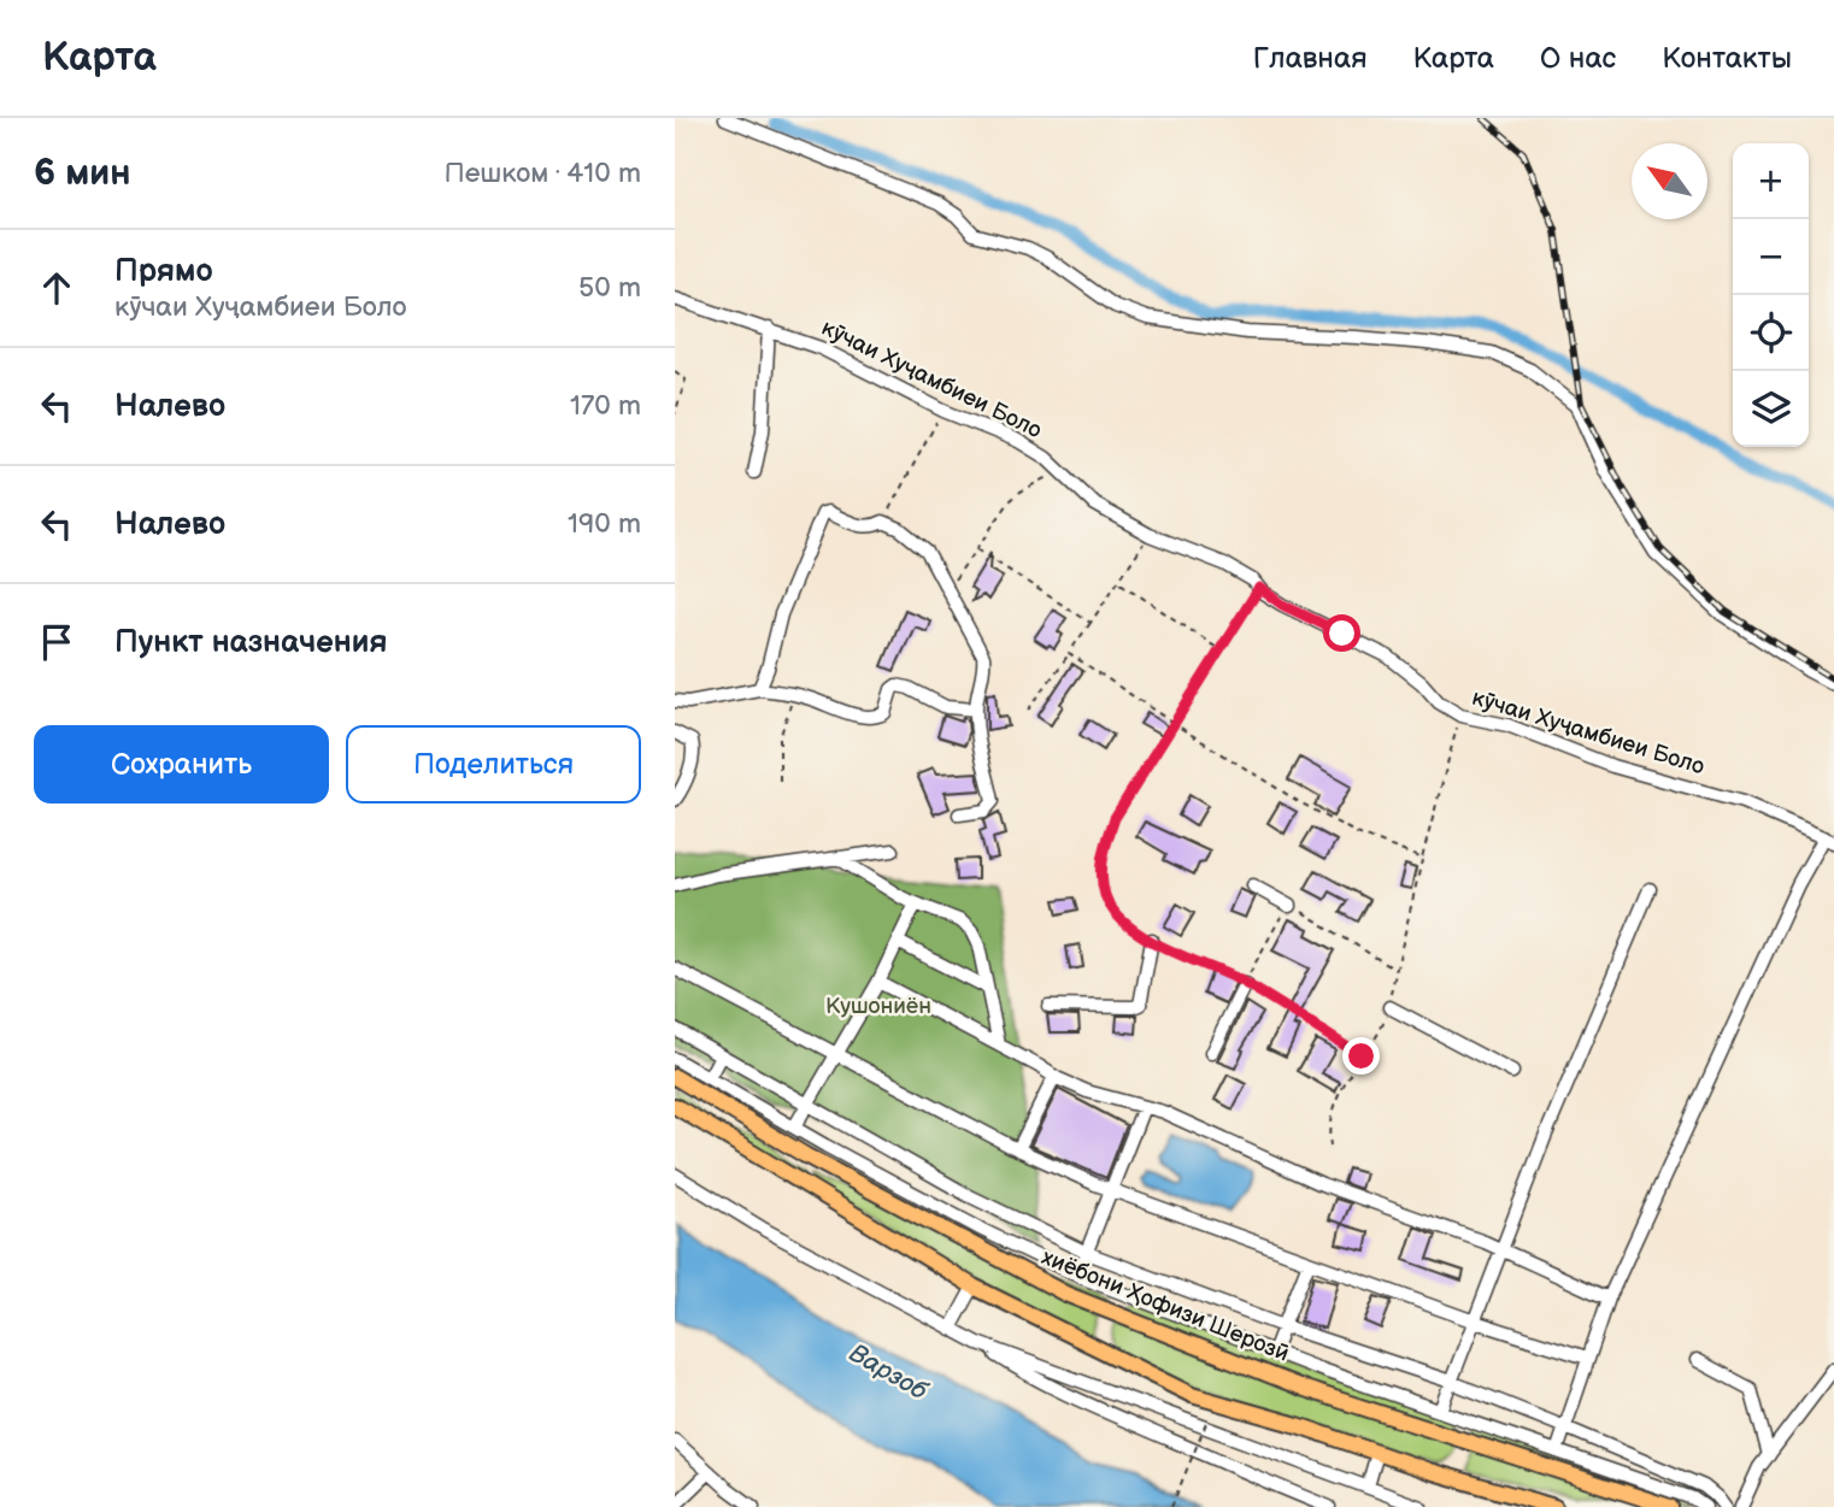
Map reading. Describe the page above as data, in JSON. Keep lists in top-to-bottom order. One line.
{"streets":{"main road":["хиёбони Ҳофизи Шерозӣ"],"street":["кӯчаи Хуҷамбиеи Боло"]},"water":["Варзоб"],"parks":["Кушониён"],"north":"top left","page":{"header":"Карта","nav":["Главная","Карта","О нас","Контакты"],"heading":["6 мин","Пешком · 410 m"],"map_buttons":["+","−"],"list":[["Прямо","кӯчаи Хуҷамбиеи Боло","50 m"],["Налево","170 m"],["Налево","190 m"],"Пункт назначения"],"buttons":["Сохранить","Поделиться"]}}
